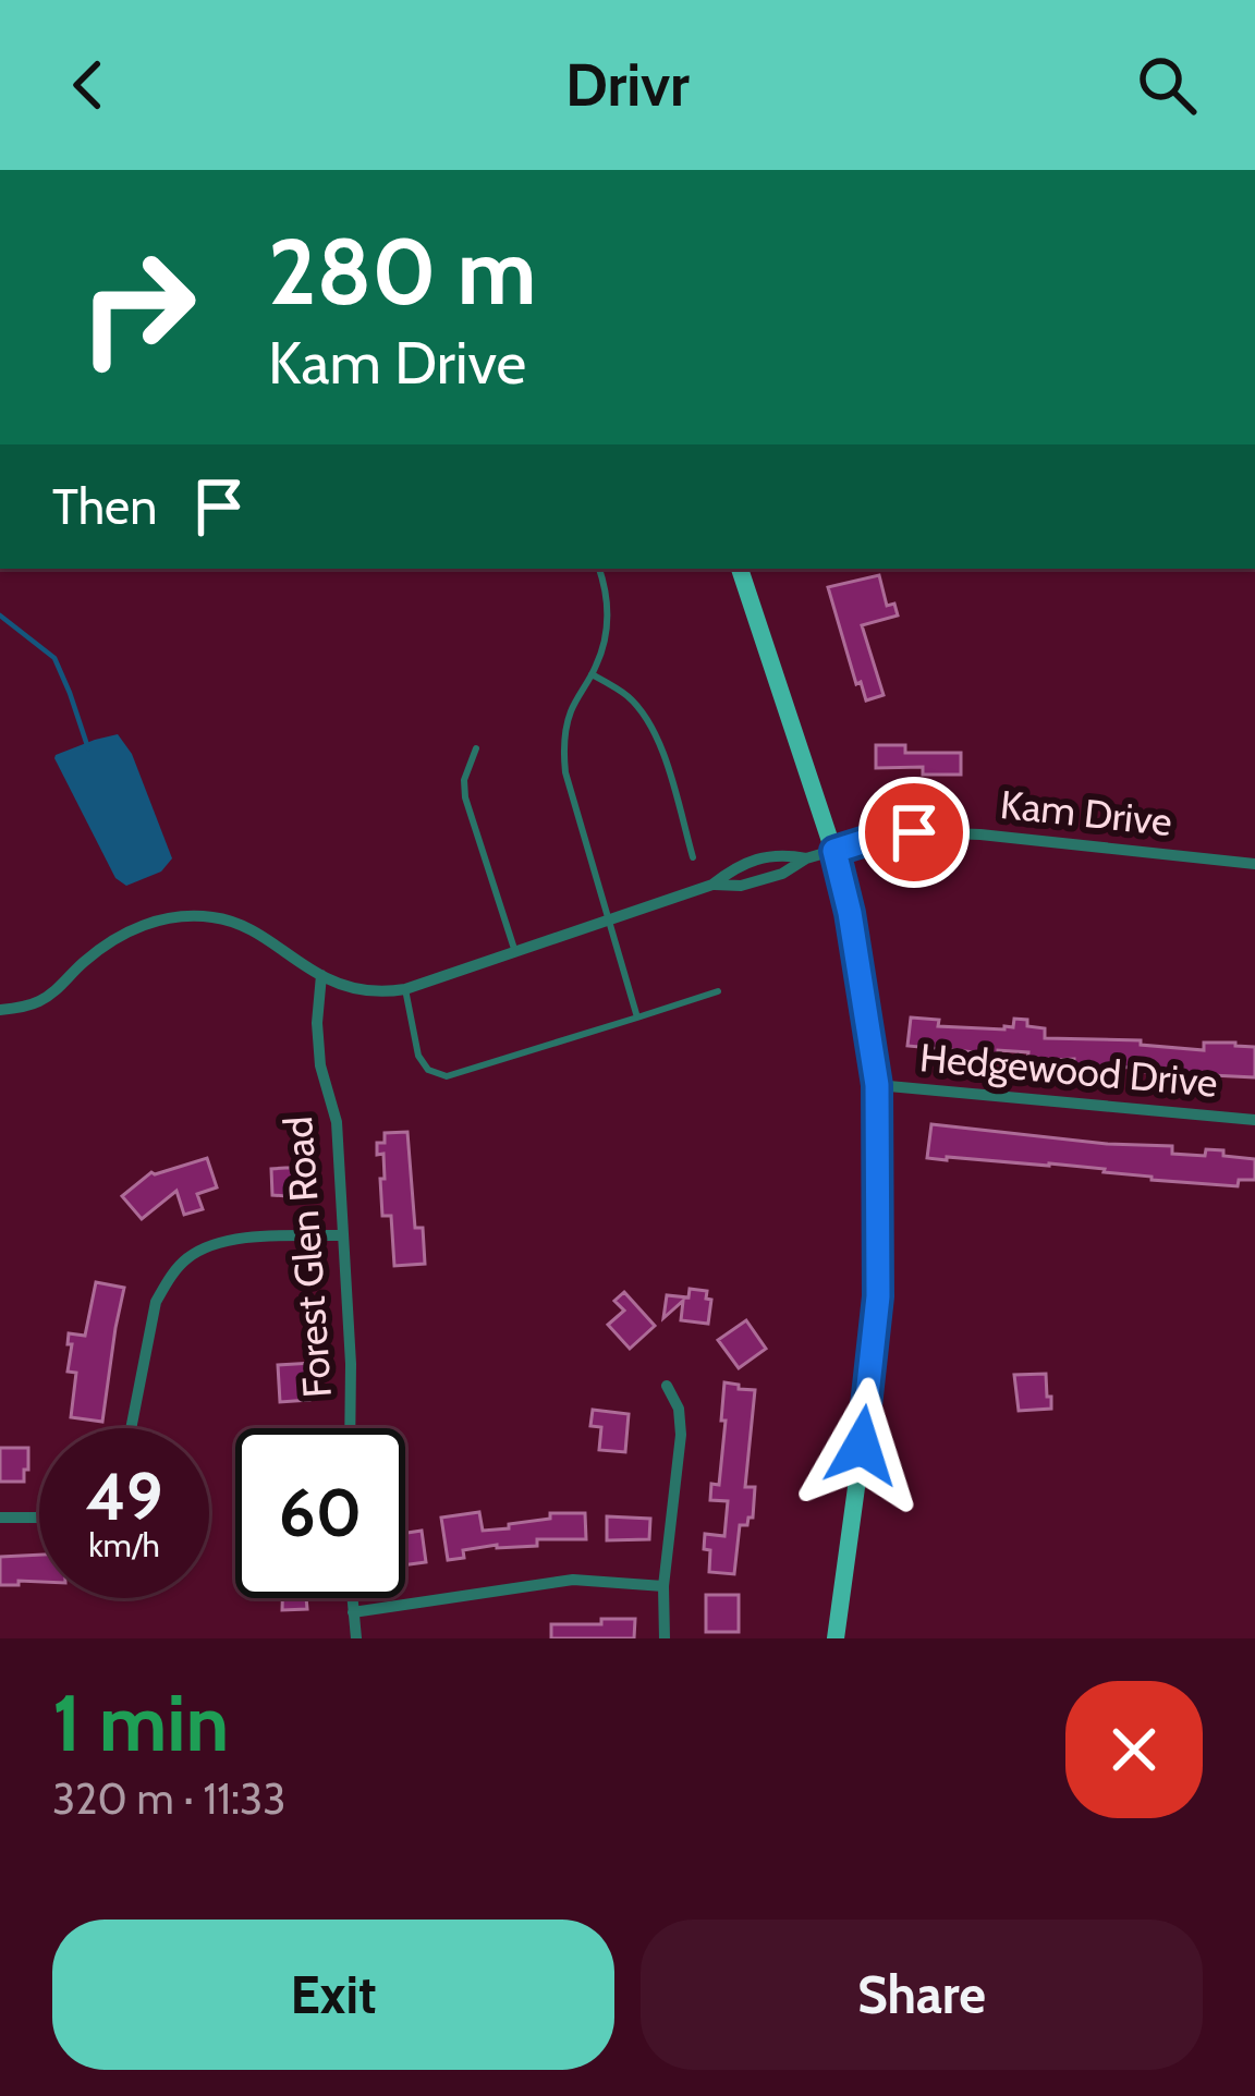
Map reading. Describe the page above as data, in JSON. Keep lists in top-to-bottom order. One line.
{"streets":{"street":["Kam Drive","Hedgewood Drive","Forest Glen Road"]},"page":{"header":"Drivr","turn":["280 m","Kam Drive"],"then":"Then","speed":"49 km/h","limit":"60","heading":["1 min","320 m · 11:33"],"buttons":["Exit","Share"]}}
